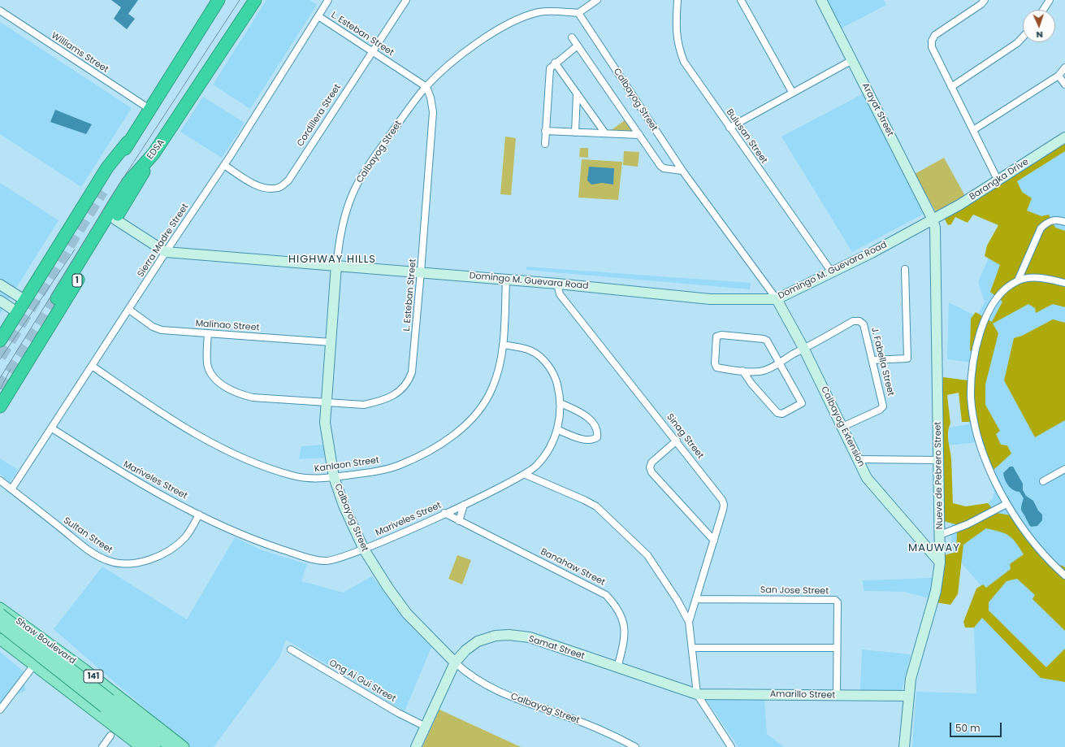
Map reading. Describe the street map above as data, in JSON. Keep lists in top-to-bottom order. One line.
{"streets":{"highway":["EDSA","1"],"main road":["Calbayog Street","Arayat Street","Barangka Drive","Domingo M. Guevara Road","Calbayog Extension","Nueve de Pebrero Street","Shaw Boulevard","Samat Street","141","Amarillo Street"],"street":["L. Esteban Street","Williams Street","Cordillera Street","Bulusan Street","Sierra Madre Street","Malinao Street","J. Fabella Street","Sinag Street","Kanlaon Street","Mariveles Street","Sultan Street","Banahaw Street","San Jose Street","Ong Ai Gui Street"]},"crossings":[["L. Esteban Street","Calbayog Street"],["L. Esteban Street","Cordillera Street"],["L. Esteban Street","Sierra Madre Street"],["L. Esteban Street","Domingo M. Guevara Road"],["L. Esteban Street","Malinao Street"],["Calbayog Street","Domingo M. Guevara Road"],["Calbayog Street","Malinao Street"],["Calbayog Street","Calbayog Extension"],["Calbayog Street","Kanlaon Street"],["Calbayog Street","Mariveles Street"],["Calbayog Street","Samat Street"],["Arayat Street","Barangka Drive"],["Arayat Street","Domingo M. Guevara Road"],["Arayat Street","Nueve de Pebrero Street"],["Cordillera Street","Sierra Madre Street"],["Bulusan Street","Domingo M. Guevara Road"],["EDSA","1"],["Barangka Drive","Domingo M. Guevara Road"],["Barangka Drive","Nueve de Pebrero Street"],["Sierra Madre Street","Domingo M. Guevara Road"],["Sierra Madre Street","Malinao Street"],["Sierra Madre Street","Kanlaon Street"],["Sierra Madre Street","Mariveles Street"],["Sierra Madre Street","Sultan Street"],["Domingo M. Guevara Road","1"],["Domingo M. Guevara Road","Calbayog Extension"],["Domingo M. Guevara Road","Sinag Street"],["Domingo M. Guevara Road","Kanlaon Street"],["Domingo M. Guevara Road","Nueve de Pebrero Street"],["J. Fabella Street","Calbayog Extension"],["Calbayog Extension","Nueve de Pebrero Street"],["Sinag Street","San Jose Street"],["Kanlaon Street","Mariveles Street"],["Nueve de Pebrero Street","Amarillo Street"],["Mariveles Street","Sultan Street"],["Mariveles Street","Banahaw Street"],["Banahaw Street","Samat Street"],["San Jose Street","Amarillo Street"],["Samat Street","Ong Ai Gui Street"],["Samat Street","Amarillo Street"]],"districts":["HIGHWAY HILLS","MAUWAY"],"scale_bar":"50 m","north":"bottom"}
